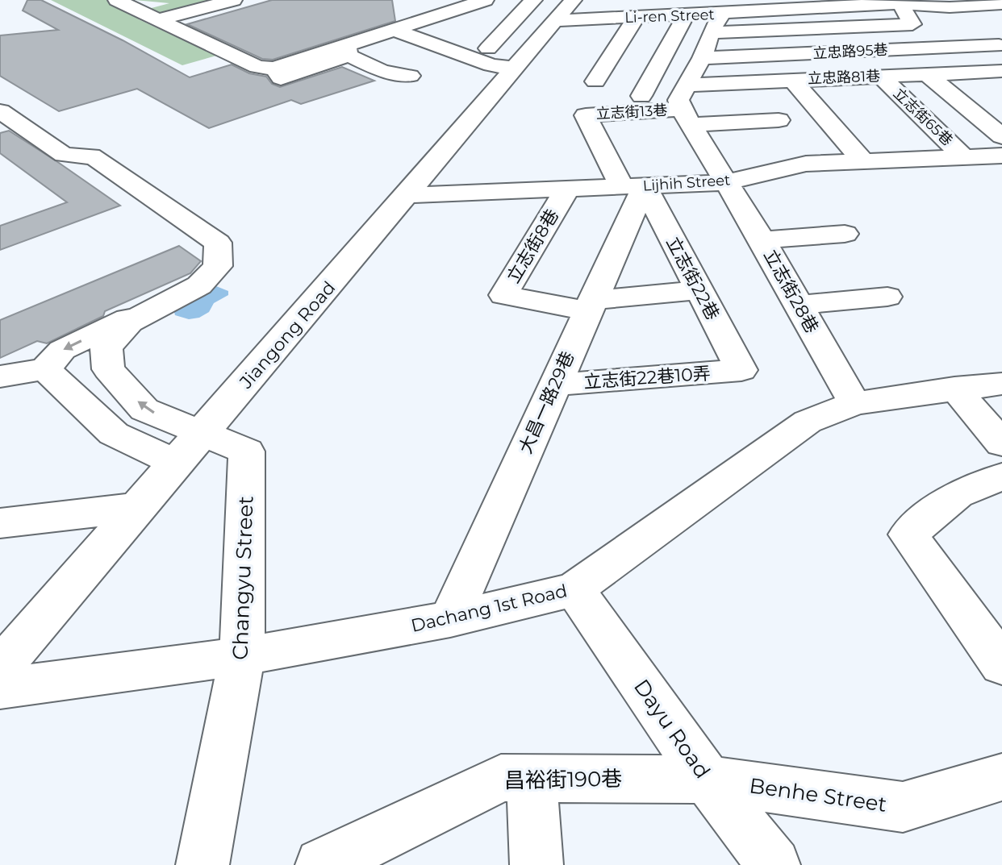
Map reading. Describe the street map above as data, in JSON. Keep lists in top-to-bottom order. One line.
{"streets":{"street":["Li-ren Street","立忠路95巷","立忠路81巷","立志街13巷","立志街65巷","Lijhih Street","立志街8巷","立志街22巷","立志街28巷","Jiangong Road","立志街22巷10弄","大昌一路29巷","Changyu Street","Dachang 1st Road","Dayu Road","昌裕街190巷","Benhe Street"]},"crossings":[["Li-ren Street","Jiangong Road"],["立忠路81巷","立志街65巷"],["立志街13巷","Lijhih Street"],["立志街13巷","立志街22巷"],["立志街13巷","立志街28巷"],["立志街13巷","大昌一路29巷"],["立志街65巷","Lijhih Street"],["Lijhih Street","立志街8巷"],["Lijhih Street","立志街22巷"],["Lijhih Street","立志街28巷"],["Lijhih Street","Jiangong Road"],["Lijhih Street","大昌一路29巷"],["立志街8巷","大昌一路29巷"],["立志街22巷","立志街22巷10弄"],["立志街22巷","大昌一路29巷"],["立志街28巷","Dachang 1st Road"],["Jiangong Road","Changyu Street"],["立志街22巷10弄","大昌一路29巷"],["大昌一路29巷","Dachang 1st Road"],["Changyu Street","Dachang 1st Road"],["Dachang 1st Road","Dayu Road"],["Dayu Road","昌裕街190巷"],["Dayu Road","Benhe Street"],["昌裕街190巷","Benhe Street"]]}
